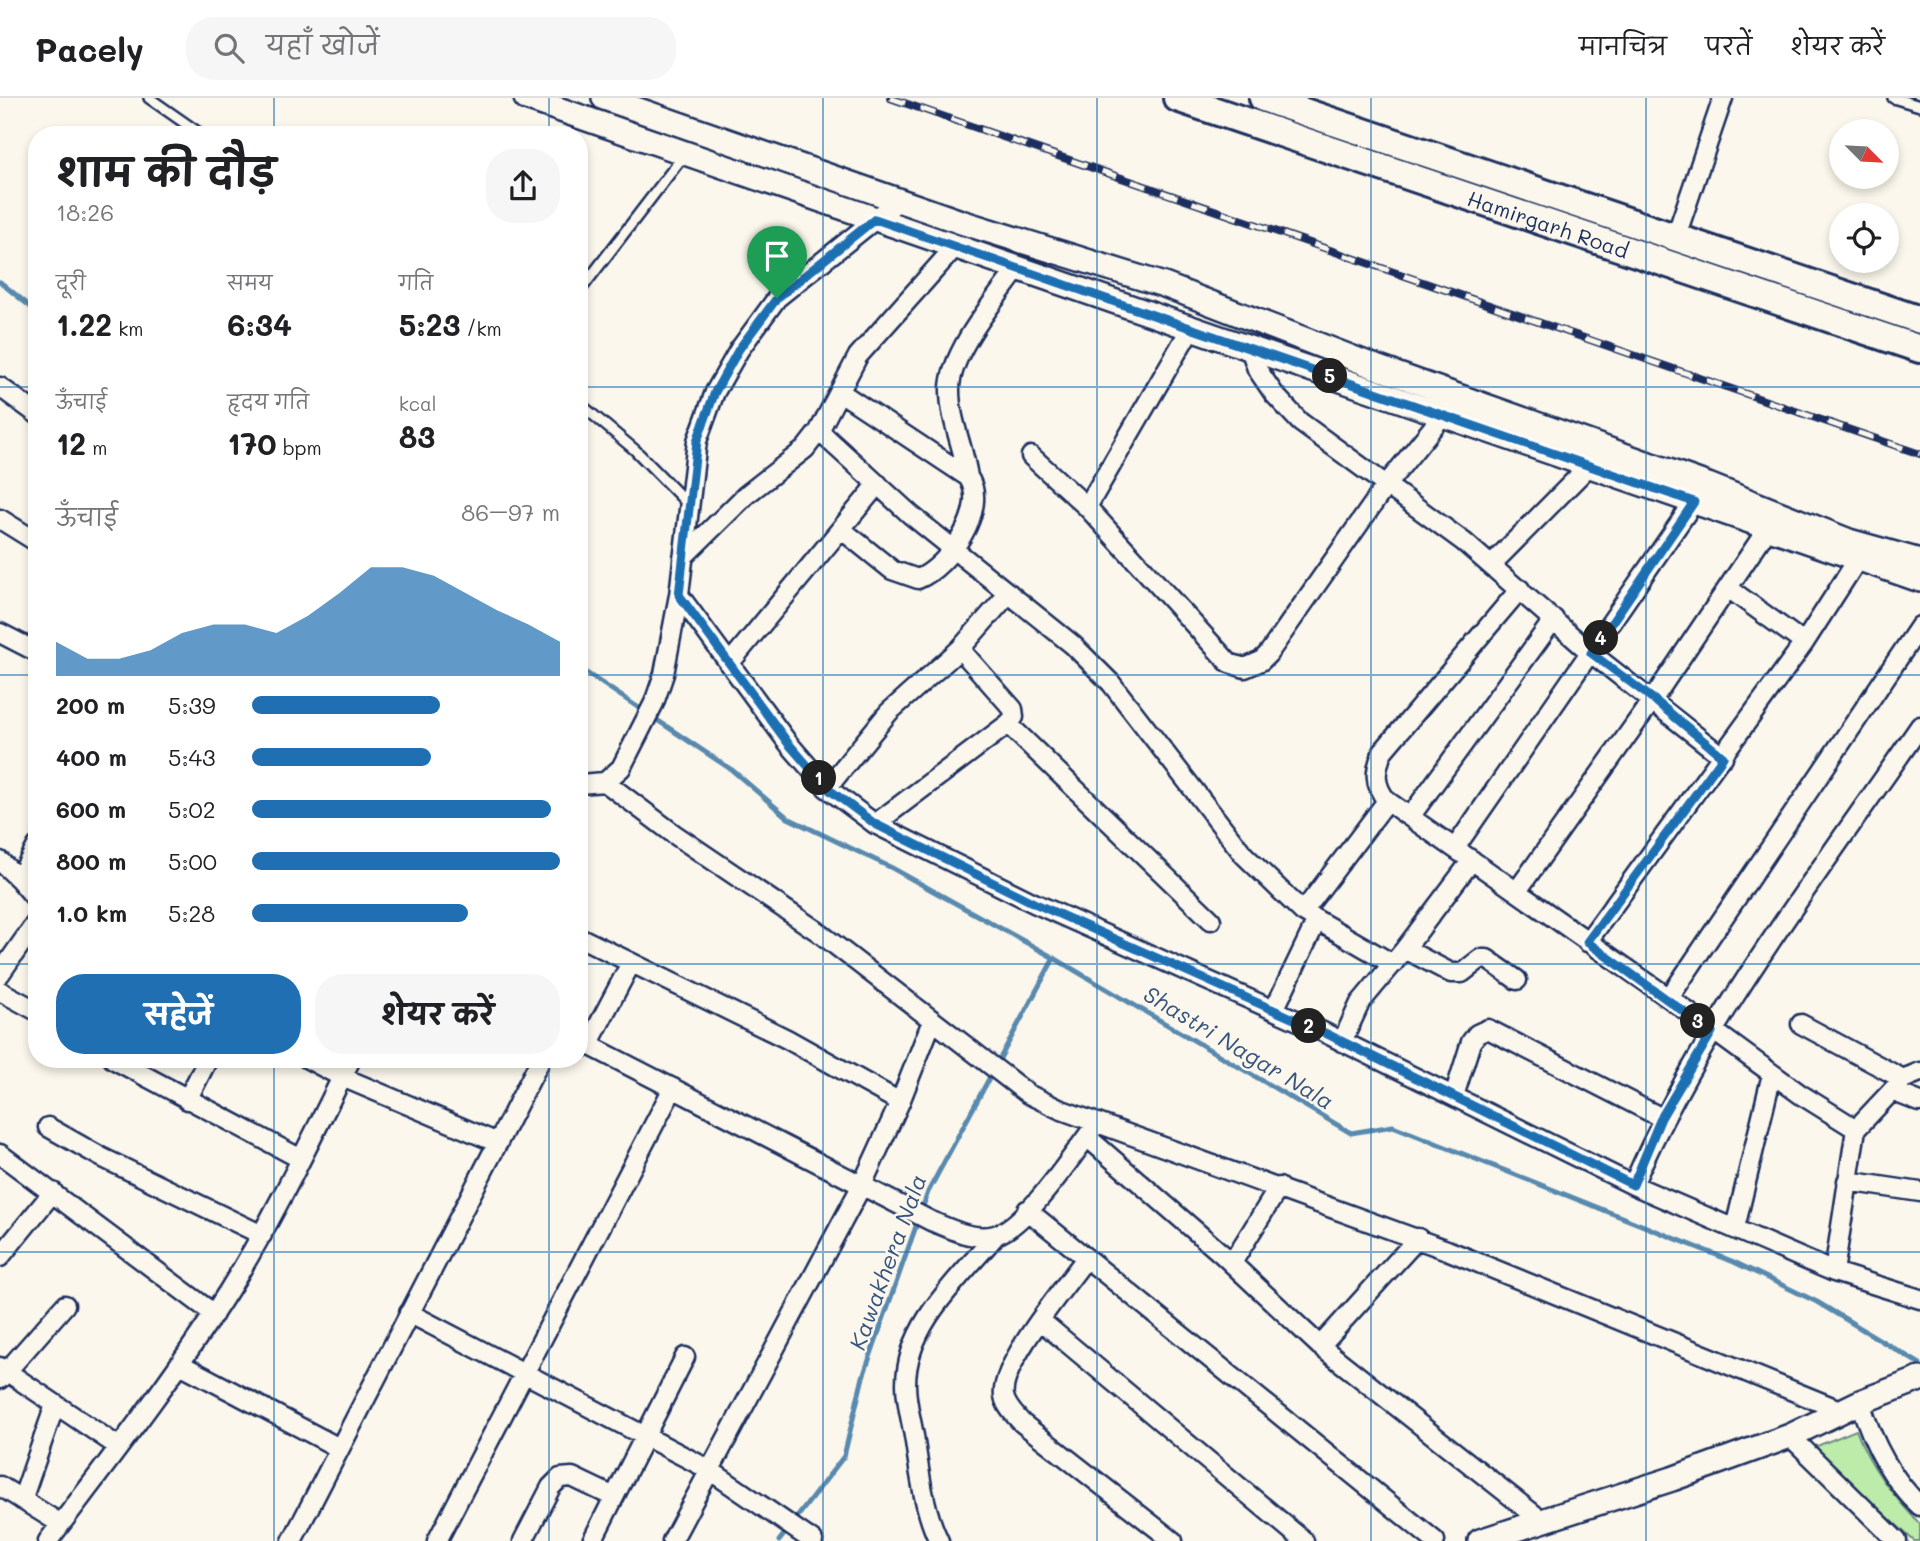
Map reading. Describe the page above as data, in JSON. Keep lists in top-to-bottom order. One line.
{"streets":{"main road":["Hamirgarh Road"]},"water":["Shastri Nagar Nala","Kawakhera Nala"],"north":"bottom right","page":{"header":"Pacely","search":"यहाँ खोजें","nav":["मानचित्र","परतें","शेयर करें"],"heading":["शाम की दौड़","18:26"],"stats":[["दूरी","1.22 km"],["समय","6:34"],["गति","5:23 /km"],["ऊँचाई","12 m"],["हृदय गति","170 bpm"],["kcal","83"]],"pins":["5","4","1","3","2"],"chart":["ऊँचाई","86–97 m"],"list":[{"name":"200 m","note":"5:39"},{"name":"400 m","note":"5:43"},{"name":"600 m","note":"5:02"},{"name":"800 m","note":"5:00"},{"name":"1.0 km","note":"5:28"}],"buttons":["सहेजें","शेयर करें"]}}
